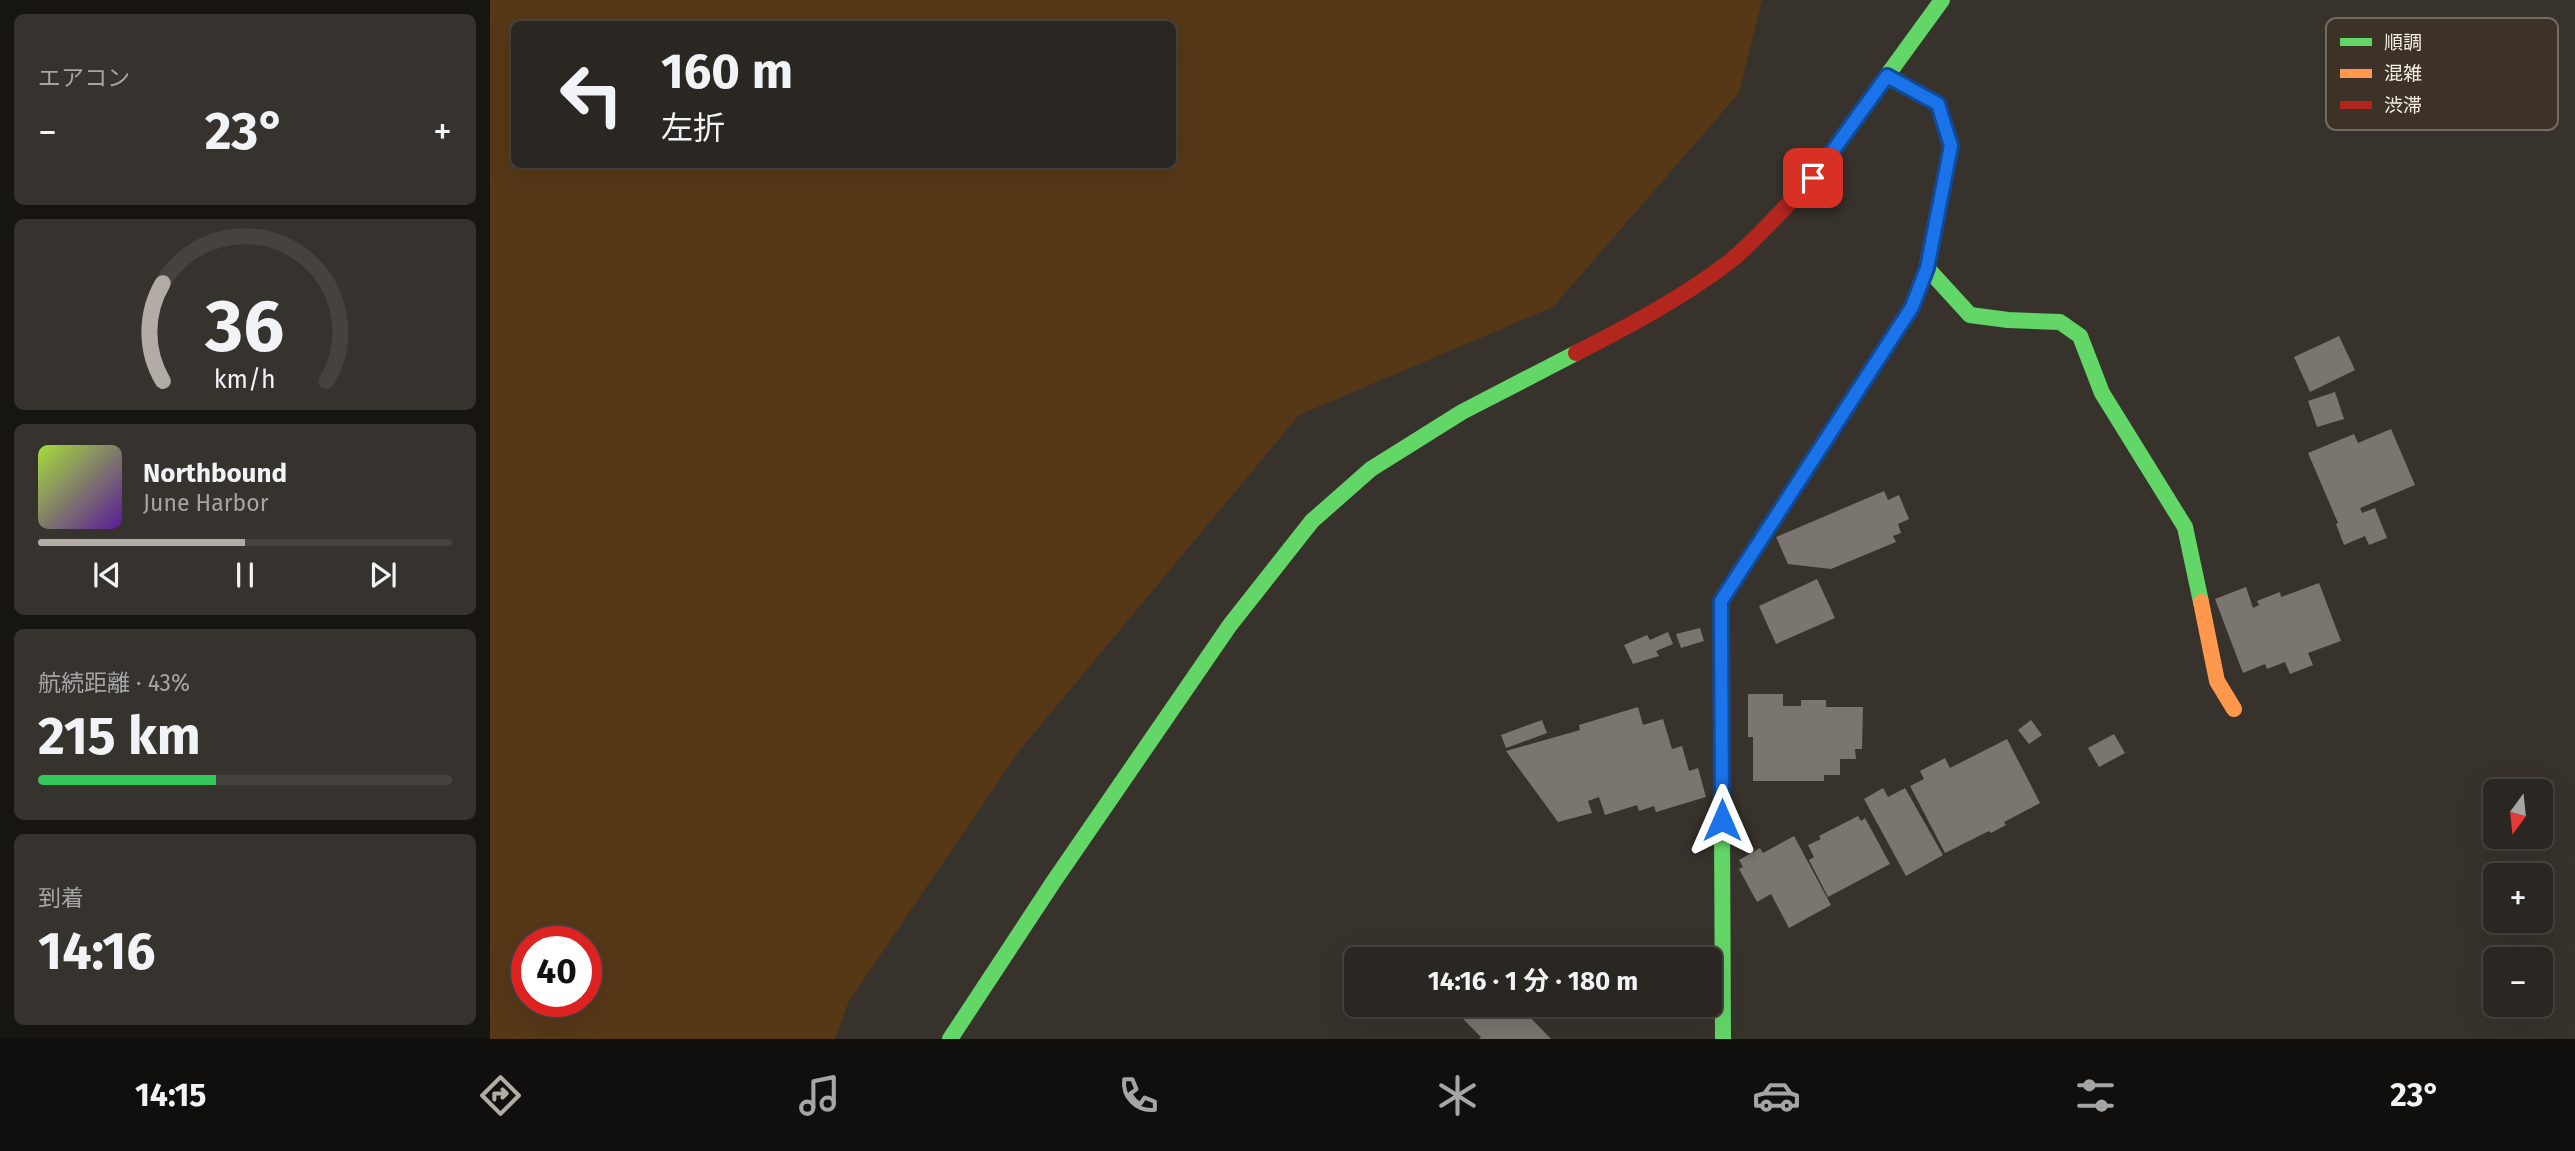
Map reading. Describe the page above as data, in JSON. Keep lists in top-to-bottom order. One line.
{"legend":["順調","混雑","渋滞"],"north":"bottom","page":{"tile":["エアコン",["航続距離 · 43%","215 km"],["到着","14:16"]],"turn":["160 m","左折"],"heat":["−","23°","+"],"song":["Northbound","June Harbor"],"map_buttons":["+","−"],"limit":"40","trip":"14:16 · 1 分 · 180 m","tabs":["14:15","23°"],"gauge":["36","km/h"]}}
